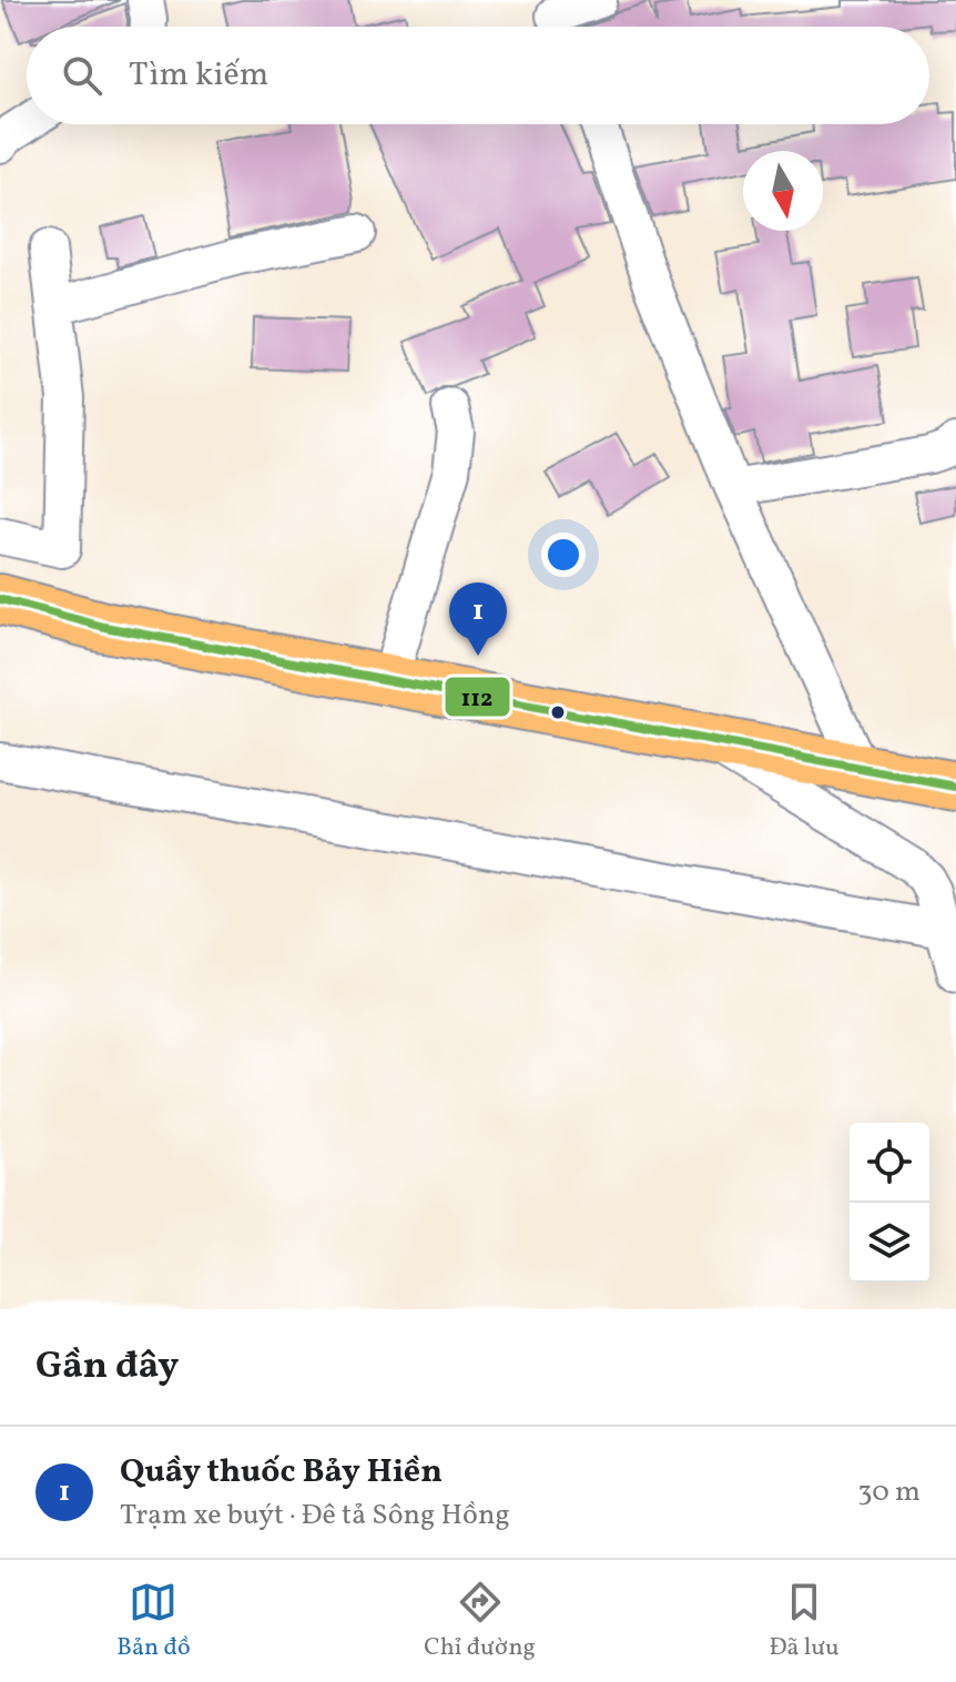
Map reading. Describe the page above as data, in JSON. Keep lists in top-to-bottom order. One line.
{"lines":["transit line 112"],"north":"bottom","page":{"search":"Tìm kiếm","pins":"1","heading":"Gần đây","list":[{"mark":"1","name":"Quầy thuốc Bảy Hiền","note":"Trạm xe buýt · Đê tả Sông Hồng","value":"30 m"}],"nav":["Bản đồ","Chỉ đường","Đã lưu"]}}
